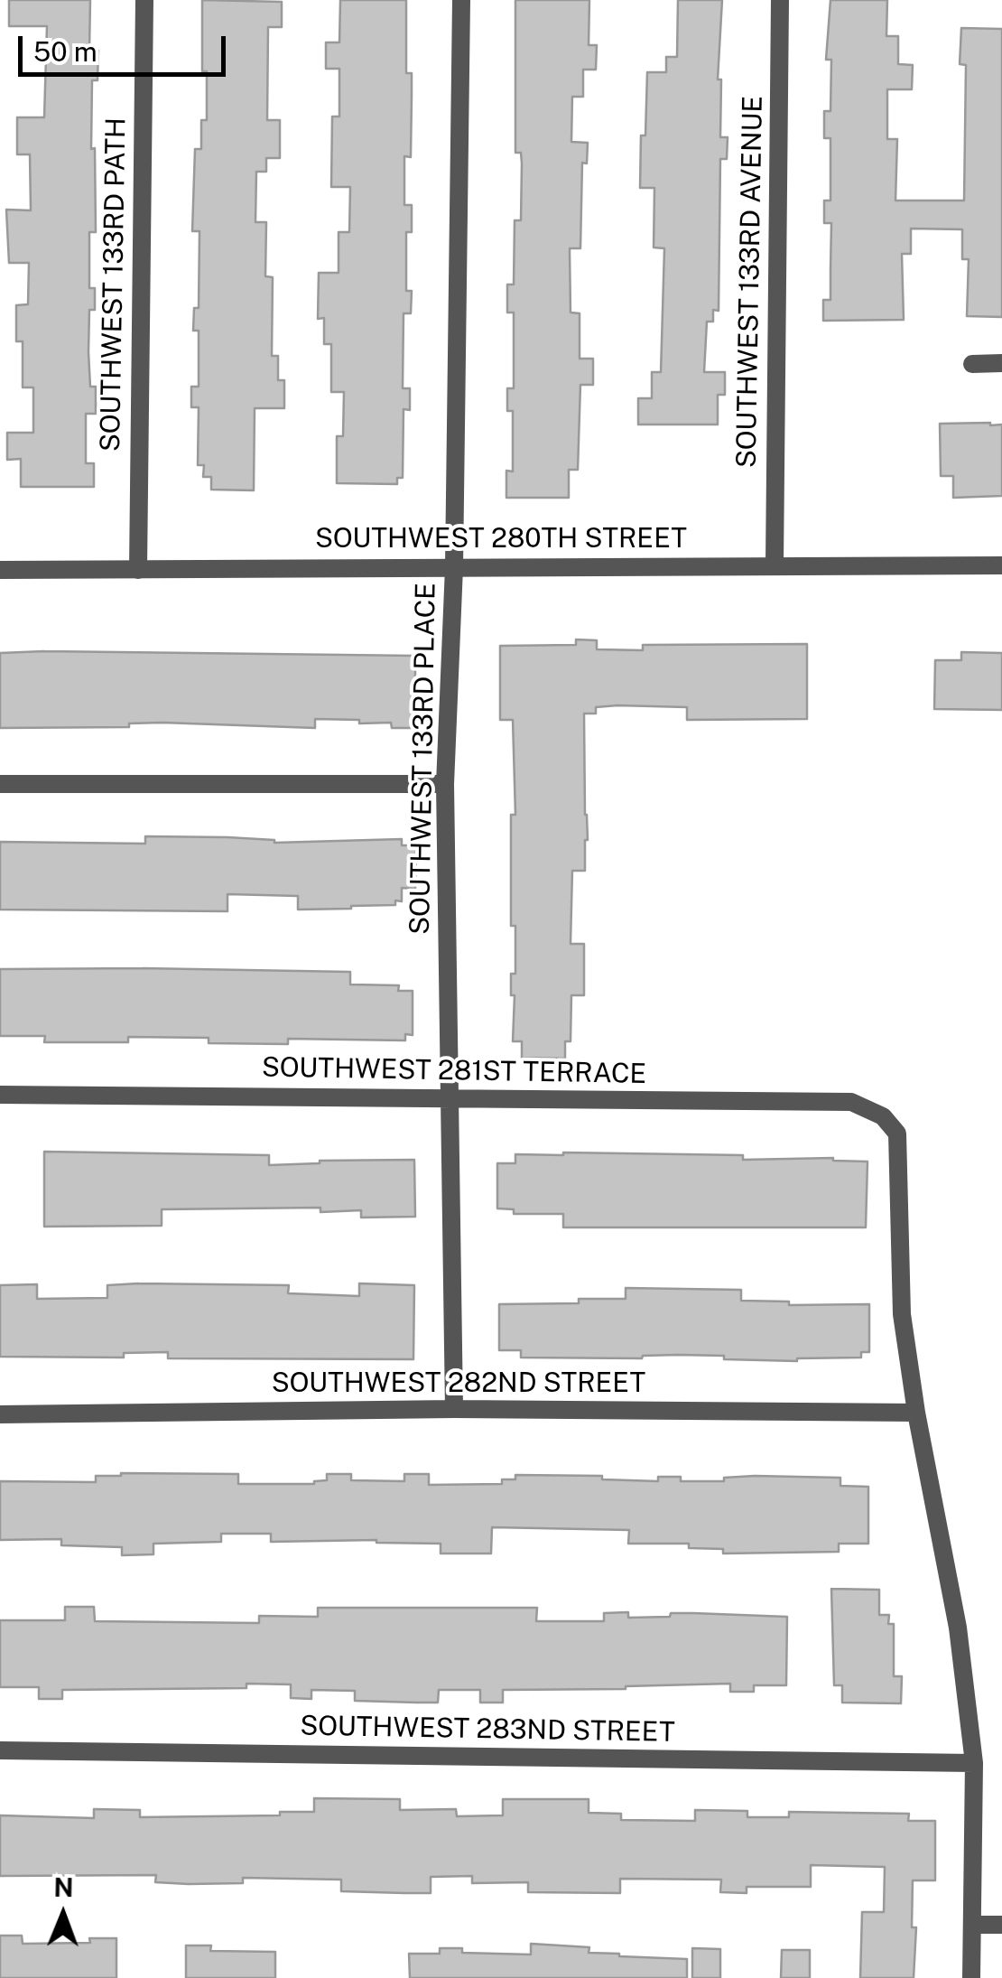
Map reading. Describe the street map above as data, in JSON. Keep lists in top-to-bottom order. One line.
{"streets":{"street":["SOUTHWEST 133RD AVENUE","SOUTHWEST 133RD PATH","SOUTHWEST 280TH STREET","SOUTHWEST 133RD PLACE","SOUTHWEST 281ST TERRACE","SOUTHWEST 282ND STREET","SOUTHWEST 283ND STREET"]},"crossings":[["SOUTHWEST 133RD AVENUE","SOUTHWEST 280TH STREET"],["SOUTHWEST 133RD PATH","SOUTHWEST 280TH STREET"],["SOUTHWEST 280TH STREET","SOUTHWEST 133RD PLACE"],["SOUTHWEST 133RD PLACE","SOUTHWEST 281ST TERRACE"],["SOUTHWEST 133RD PLACE","SOUTHWEST 282ND STREET"],["SOUTHWEST 281ST TERRACE","SOUTHWEST 282ND STREET"]],"scale_bar":"50 m","north":"top"}
